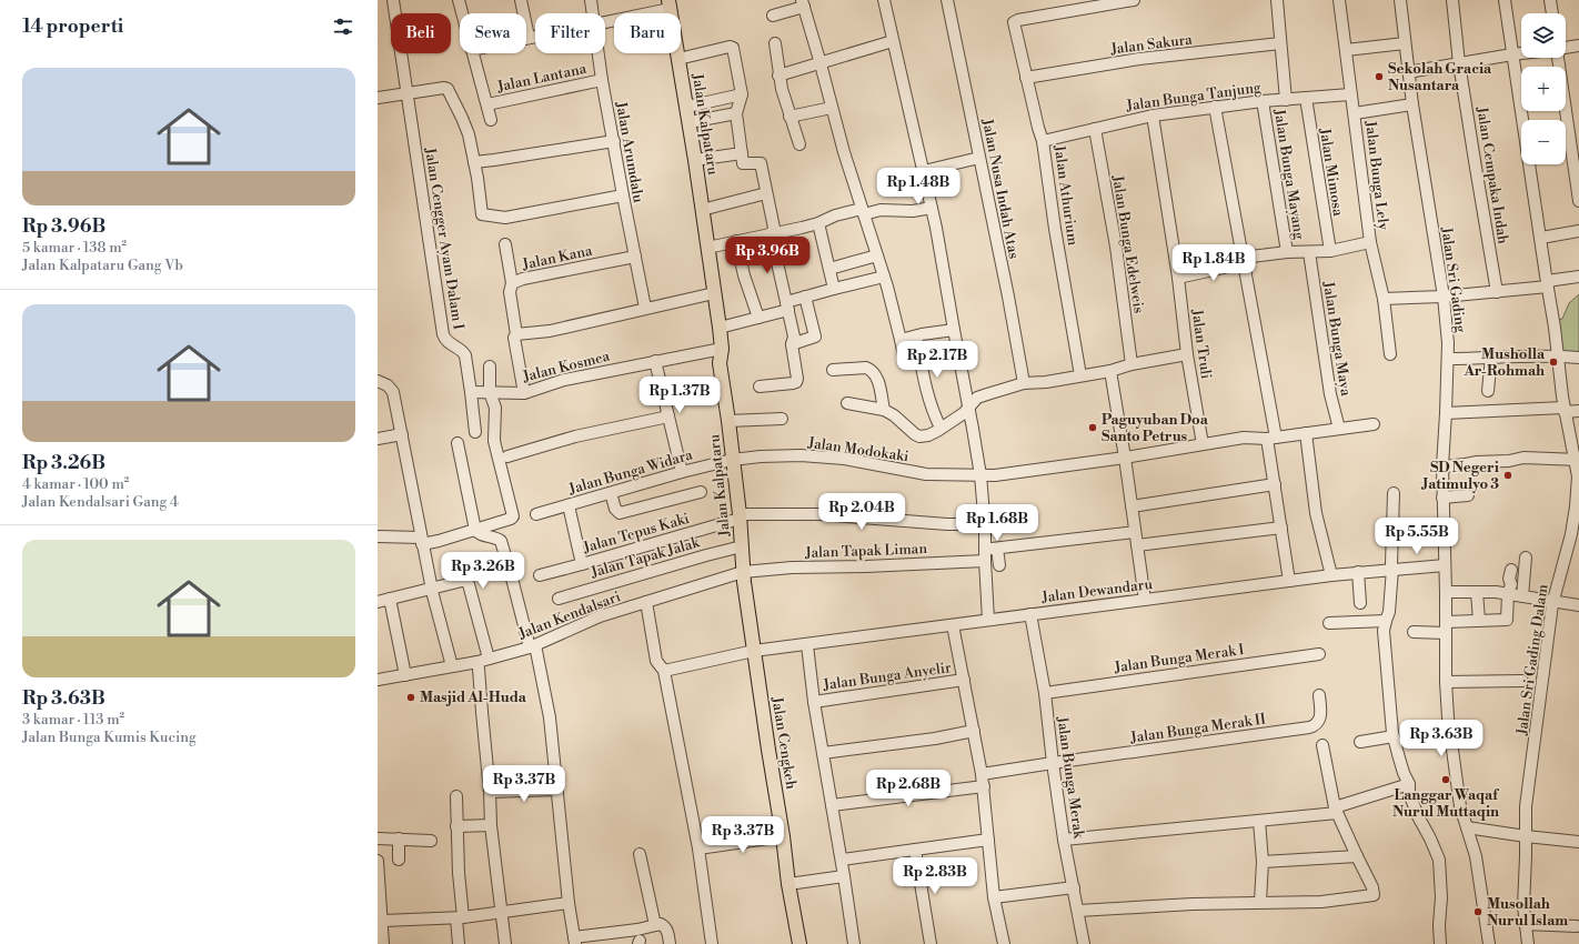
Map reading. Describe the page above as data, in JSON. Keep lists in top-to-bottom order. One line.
{"streets":{"main road":["Jalan Kalpataru","Jalan Cengkeh"],"street":["Jalan Sakura","Jalan Lantana","Jalan Bunga Tanjung","Jalan Arumdalu","Jalan Mimosa","Jalan Bunga Mayang","Jalan Bunga Lely","Jalan Cempaka Indah","Jalan Nusa Indah Atas","Jalan Athurium","Jalan Cengger Ayam Dalam I","Jalan Bunga Edelweis","Jalan Kana","Jalan Sri Gading","Jalan Bunga Maya","Jalan Truli","Jalan Kosmea","Jalan Modokaki","Jalan Bunga Widara","Jalan Tepus Kaki","Jalan Tapak Liman","Jalan Tapak Jalak","Jalan Dewandaru","Jalan Kendalsari","Jalan Bunga Merak I","Jalan Sri Gading Dalam","Jalan Bunga Anyelir","Jalan Bunga Merak II","Jalan Bunga Merak"]},"crossings":[["Jalan Sakura","Jalan Athurium"],["Jalan Lantana","Jalan Arumdalu"],["Jalan Bunga Tanjung","Jalan Mimosa"],["Jalan Bunga Tanjung","Jalan Bunga Mayang"],["Jalan Bunga Tanjung","Jalan Bunga Lely"],["Jalan Bunga Tanjung","Jalan Athurium"],["Jalan Bunga Tanjung","Jalan Bunga Edelweis"],["Jalan Bunga Tanjung","Jalan Truli"],["Jalan Kalpataru","Jalan Kosmea"],["Jalan Kalpataru","Jalan Modokaki"],["Jalan Kalpataru","Jalan Bunga Widara"],["Jalan Kalpataru","Jalan Tepus Kaki"],["Jalan Kalpataru","Jalan Tapak Liman"],["Jalan Kalpataru","Jalan Tapak Jalak"],["Jalan Kalpataru","Jalan Dewandaru"],["Jalan Kalpataru","Jalan Kendalsari"],["Jalan Kalpataru","Jalan Cengkeh"],["Jalan Arumdalu","Jalan Kana"],["Jalan Cengger Ayam Dalam I","Jalan Kosmea"],["Jalan Kana","Jalan Kosmea"],["Jalan Sri Gading","Jalan Dewandaru"],["Jalan Bunga Maya","Jalan Modokaki"],["Jalan Truli","Jalan Modokaki"],["Jalan Modokaki","Jalan Bunga Widara"],["Jalan Tapak Liman","Jalan Kendalsari"],["Jalan Dewandaru","Jalan Cengkeh"],["Jalan Dewandaru","Jalan Bunga Merak"],["Jalan Bunga Merak I","Jalan Bunga Merak"],["Jalan Bunga Merak II","Jalan Bunga Merak"]],"places":["Sekolah Gracia Nusantara","Musholla Ar-Rohmah","Paguyuban Doa Santo Petrus","SD Negeri Jatimulyo 3","Masjid Al-Huda","Langgar Waqaf Nurul Muttaqin","Musollah Nurul Islam"],"page":{"heading":"14 properti","map_buttons":["+","−"],"chip":["Beli","Sewa","Filter","Baru"],"list":[{"name":"Rp 3.96B","note":"5 kamar · 138 m² · Jalan Kalpataru Gang Vb"},{"name":"Rp 3.26B","note":"4 kamar · 100 m² · Jalan Kendalsari Gang 4"},{"name":"Rp 3.63B","note":"3 kamar · 113 m² · Jalan Bunga Kumis Kucing"}],"price":["Rp 1.48B","Rp 3.96B","Rp 1.84B","Rp 2.17B","Rp 1.37B","Rp 2.04B","Rp 1.68B","Rp 5.55B","Rp 3.26B","Rp 3.63B","Rp 3.37B","Rp 2.68B","Rp 3.37B","Rp 2.83B"]}}
